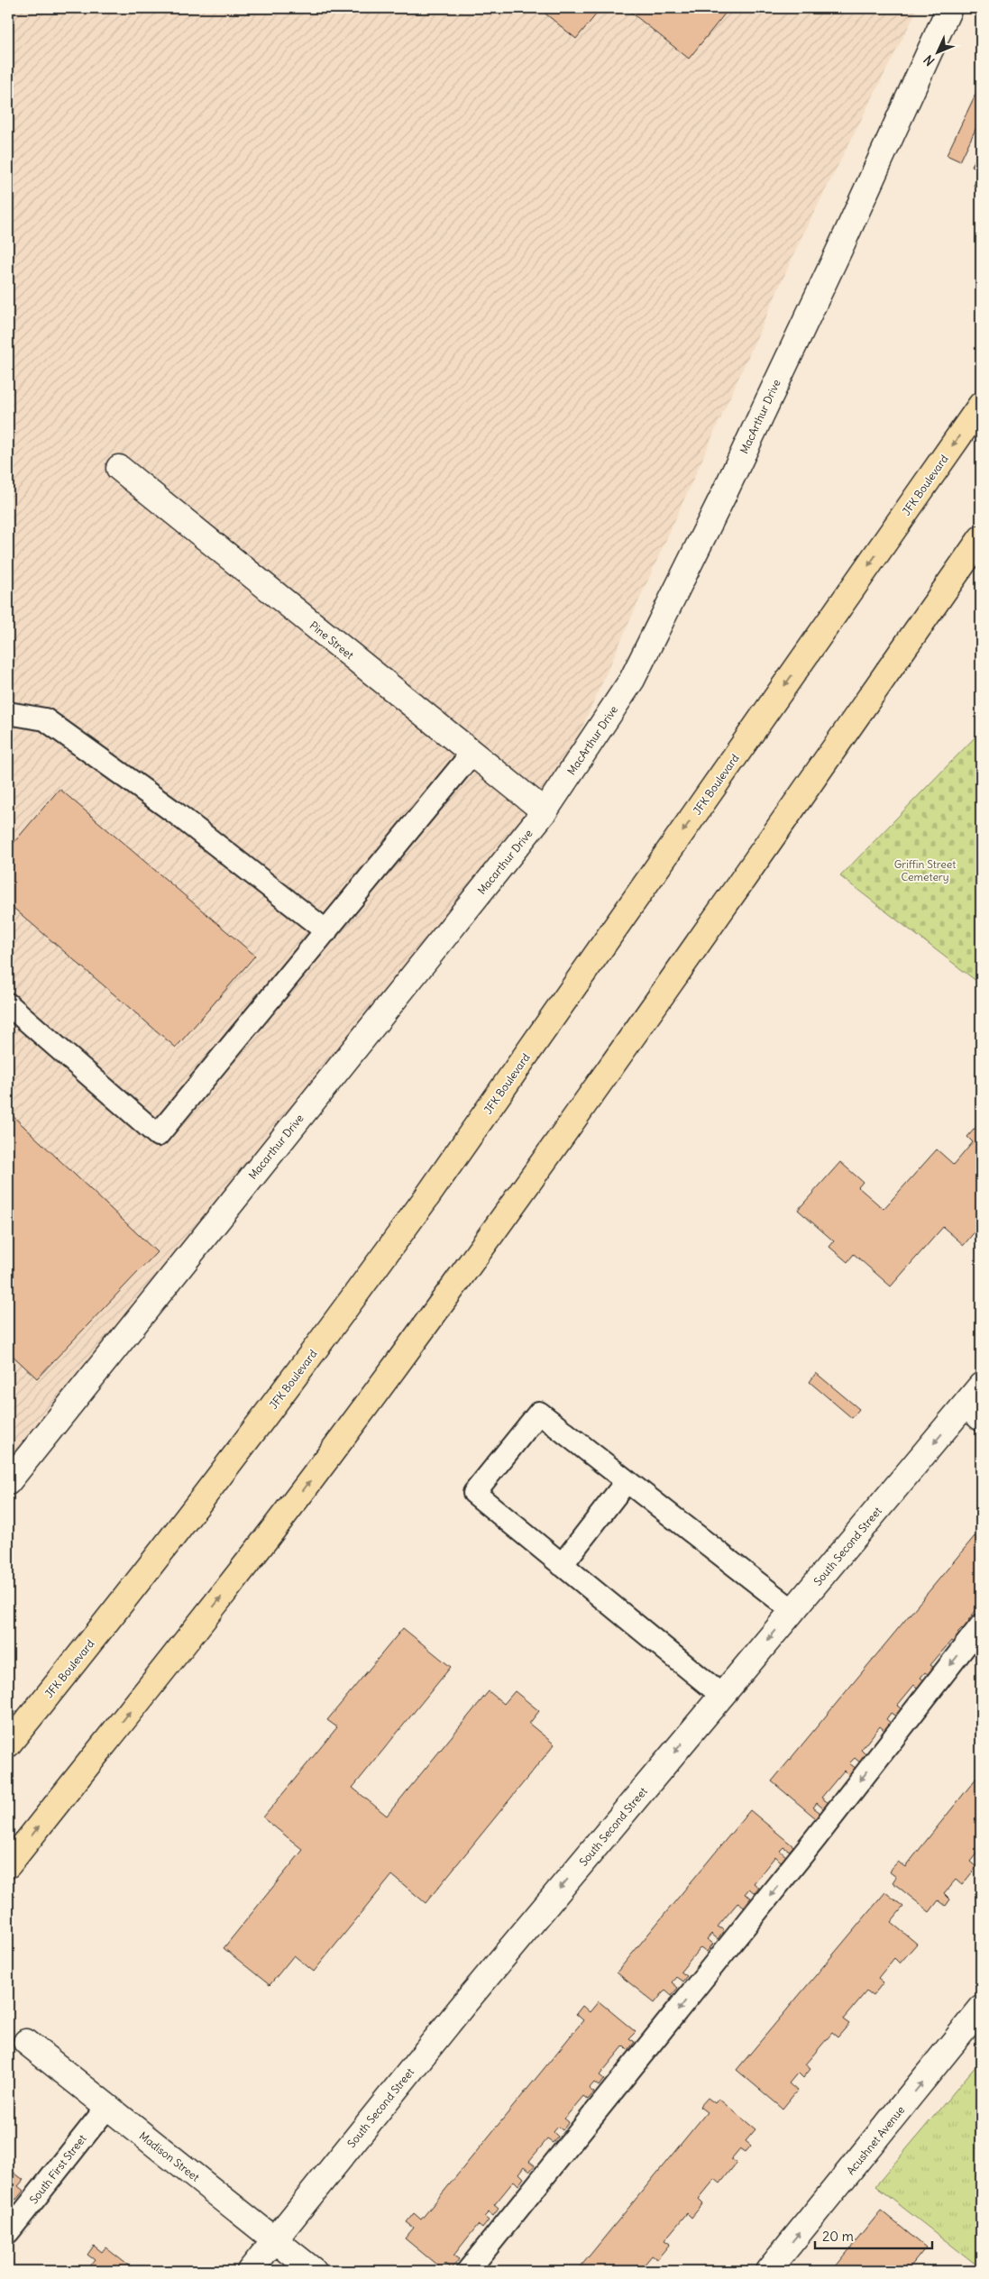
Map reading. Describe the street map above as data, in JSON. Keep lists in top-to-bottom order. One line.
{"streets":{"main road":["JFK Boulevard"],"street":["MacArthur Drive","Pine Street","Macarthur Drive","South Second Street","Acushnet Avenue","Madison Street"],"lane":["South First Street"]},"crossings":[["MacArthur Drive","Pine Street"],["MacArthur Drive","Macarthur Drive"],["Pine Street","Macarthur Drive"],["South Second Street","Madison Street"],["Madison Street","South First Street"]],"one_way":["South Second Street","Acushnet Avenue"],"parks":["Griffin Street Cemetery"],"scale_bar":"20 m","north":"bottom left"}
